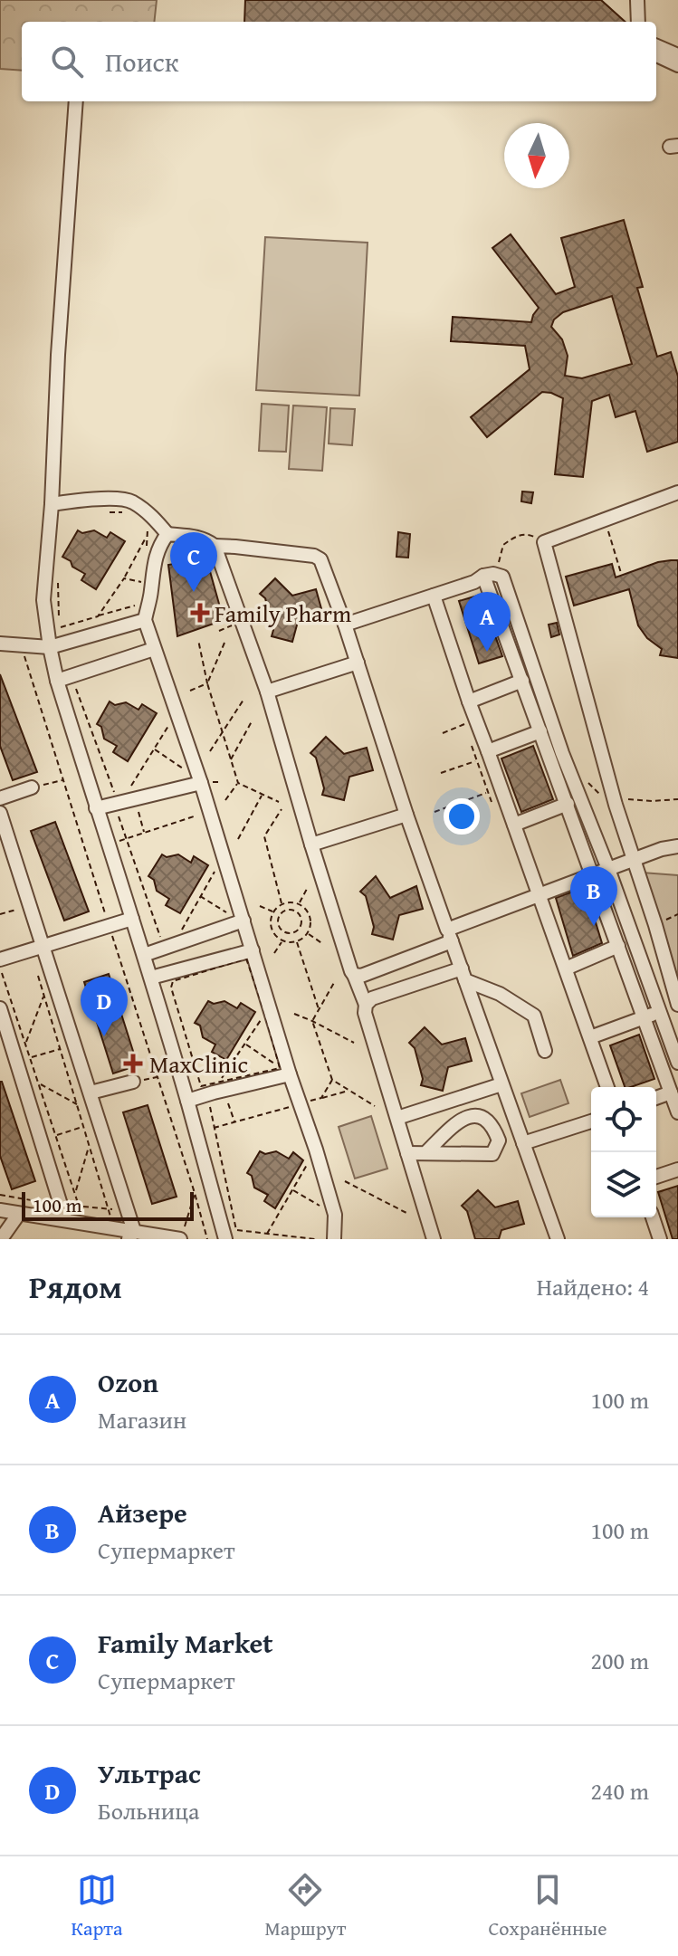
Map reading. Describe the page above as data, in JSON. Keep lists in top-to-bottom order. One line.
{"places":{"health":["Family Pharm","MaxClinic"]},"scale_bar":"100 m","north":"bottom","page":{"search":"Поиск","pins":["C","A","B","D"],"scale":"100 m","heading":["Рядом","Найдено: 4"],"list":[{"mark":"A","name":"Ozon","note":"Магазин","value":"100 m"},{"mark":"B","name":"Айзере","note":"Супермаркет","value":"100 m"},{"mark":"C","name":"Family Market","note":"Супермаркет","value":"200 m"},{"mark":"D","name":"Ультрас","note":"Больница","value":"240 m"}],"nav":["Карта","Маршрут","Сохранённые"]}}
